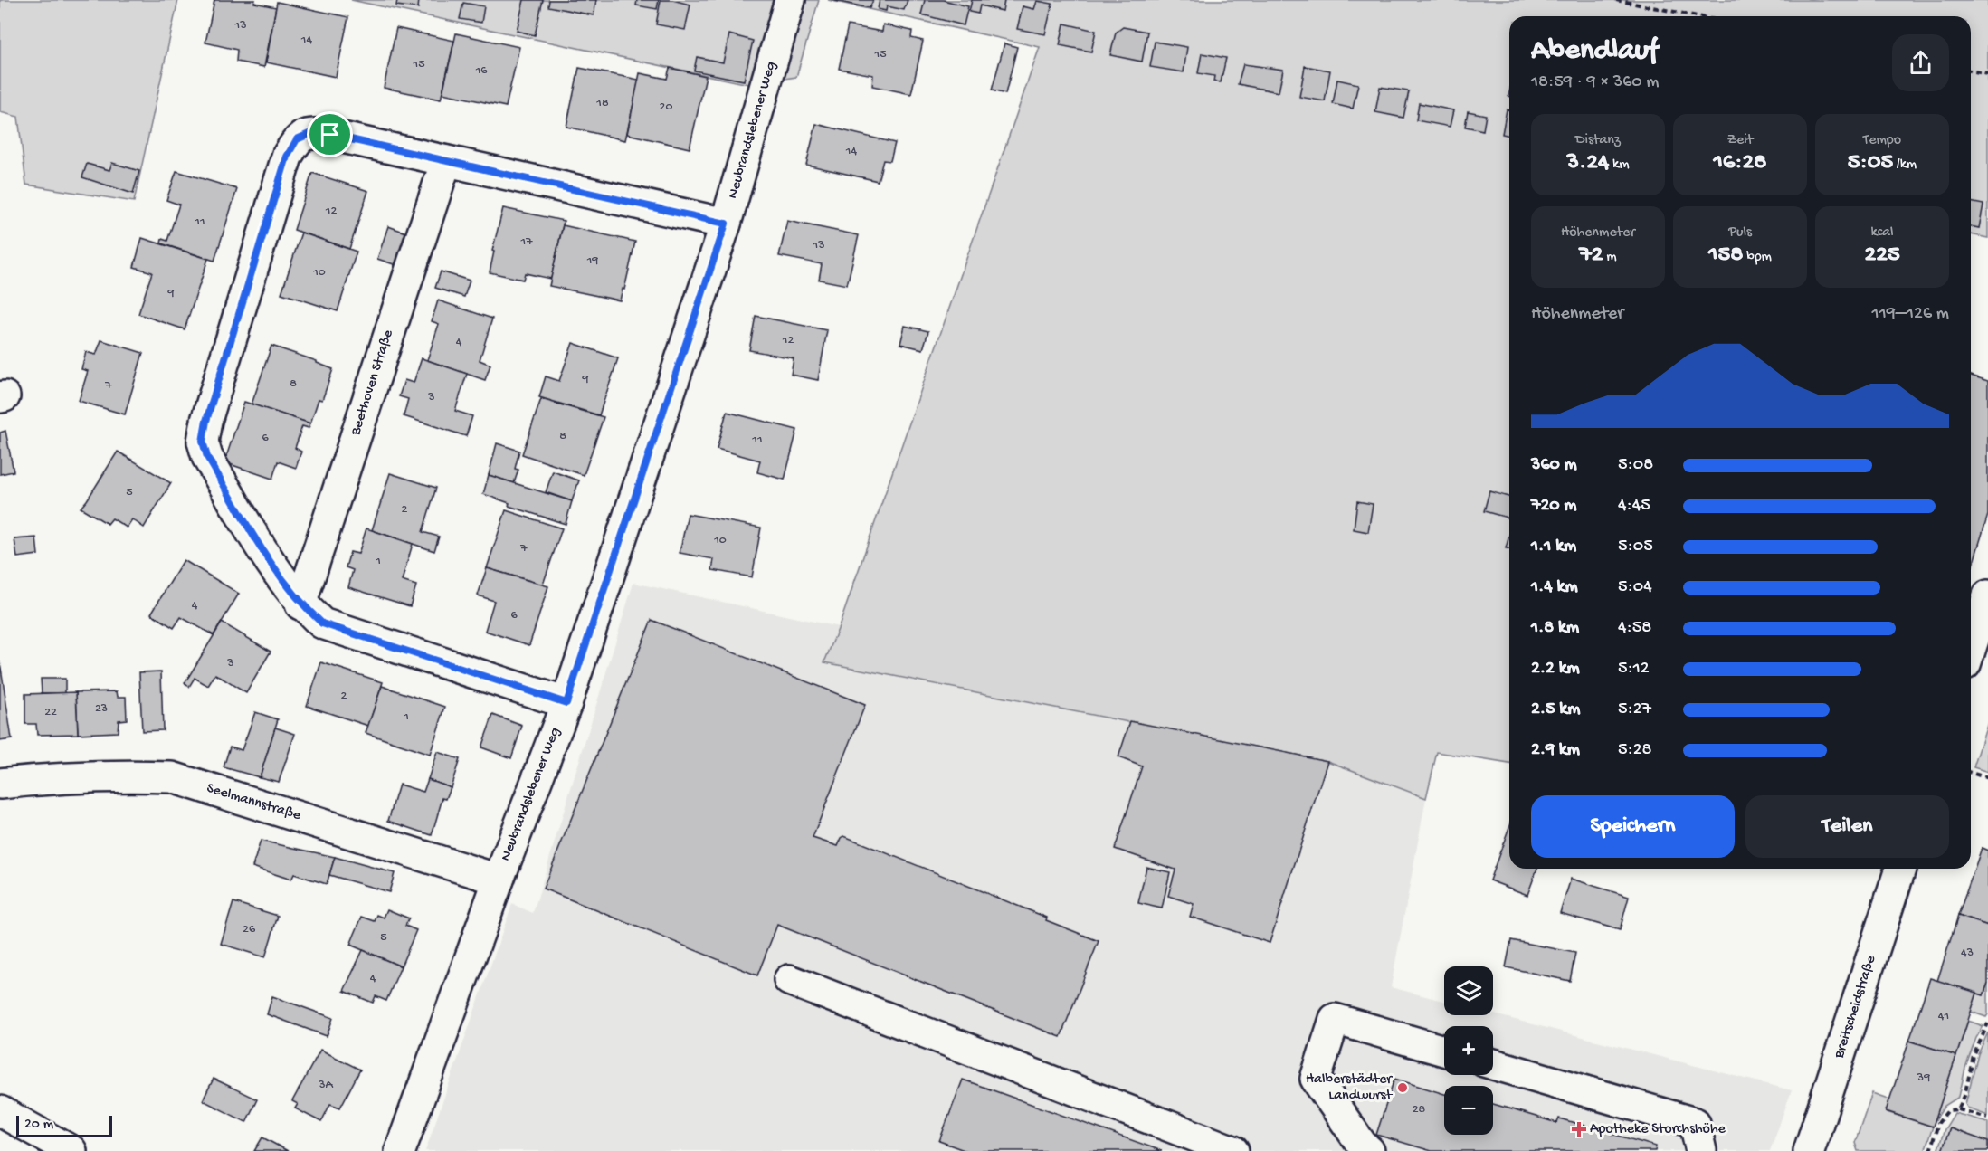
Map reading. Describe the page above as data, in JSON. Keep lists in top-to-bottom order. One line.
{"streets":{"street":["Neubrandslebener Weg","Beethoven Straße","Seelmannstraße","Breitscheidstraße"]},"crossings":[["Neubrandslebener Weg","Seelmannstraße"]],"places":{"other":["Halberstädter Landwurst"],"health":["Apotheke Storchshöhe"]},"house_numbers":["13","14","15","15","16","18","20","14","12","11","17","13","19","10","9","12","4","9","8","7","3","8","6","11","5","2","10","7","1","4","6","3","2","23","22","1","26","5","43","4","41","39","3A","28"],"scale_bar":"20 m","page":{"heading":["Abendlauf","18:59 · 9 × 360 m"],"stats":[["Distanz","3.24 km"],["Zeit","16:28"],["Tempo","5:05 /km"],["Höhenmeter","72 m"],["Puls","158 bpm"],["kcal","225"]],"chart":["Höhenmeter","119–126 m"],"list":[{"name":"360 m","note":"5:08"},{"name":"720 m","note":"4:45"},{"name":"1.1 km","note":"5:05"},{"name":"1.4 km","note":"5:04"},{"name":"1.8 km","note":"4:58"},{"name":"2.2 km","note":"5:12"},{"name":"2.5 km","note":"5:27"},{"name":"2.9 km","note":"5:28"}],"buttons":["Speichern","Teilen"],"map_buttons":["+","−"],"scale":"20 m"}}
